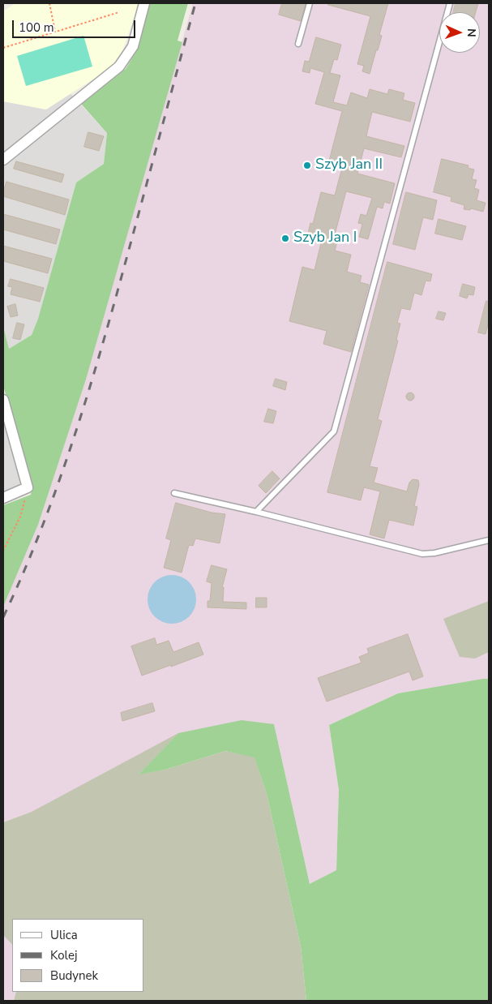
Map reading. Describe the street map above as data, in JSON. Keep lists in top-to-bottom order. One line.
{"places":["Szyb Jan II","Szyb Jan I"],"legend":["Ulica","Kolej","Budynek"],"scale_bar":"100 m","north":"right"}
